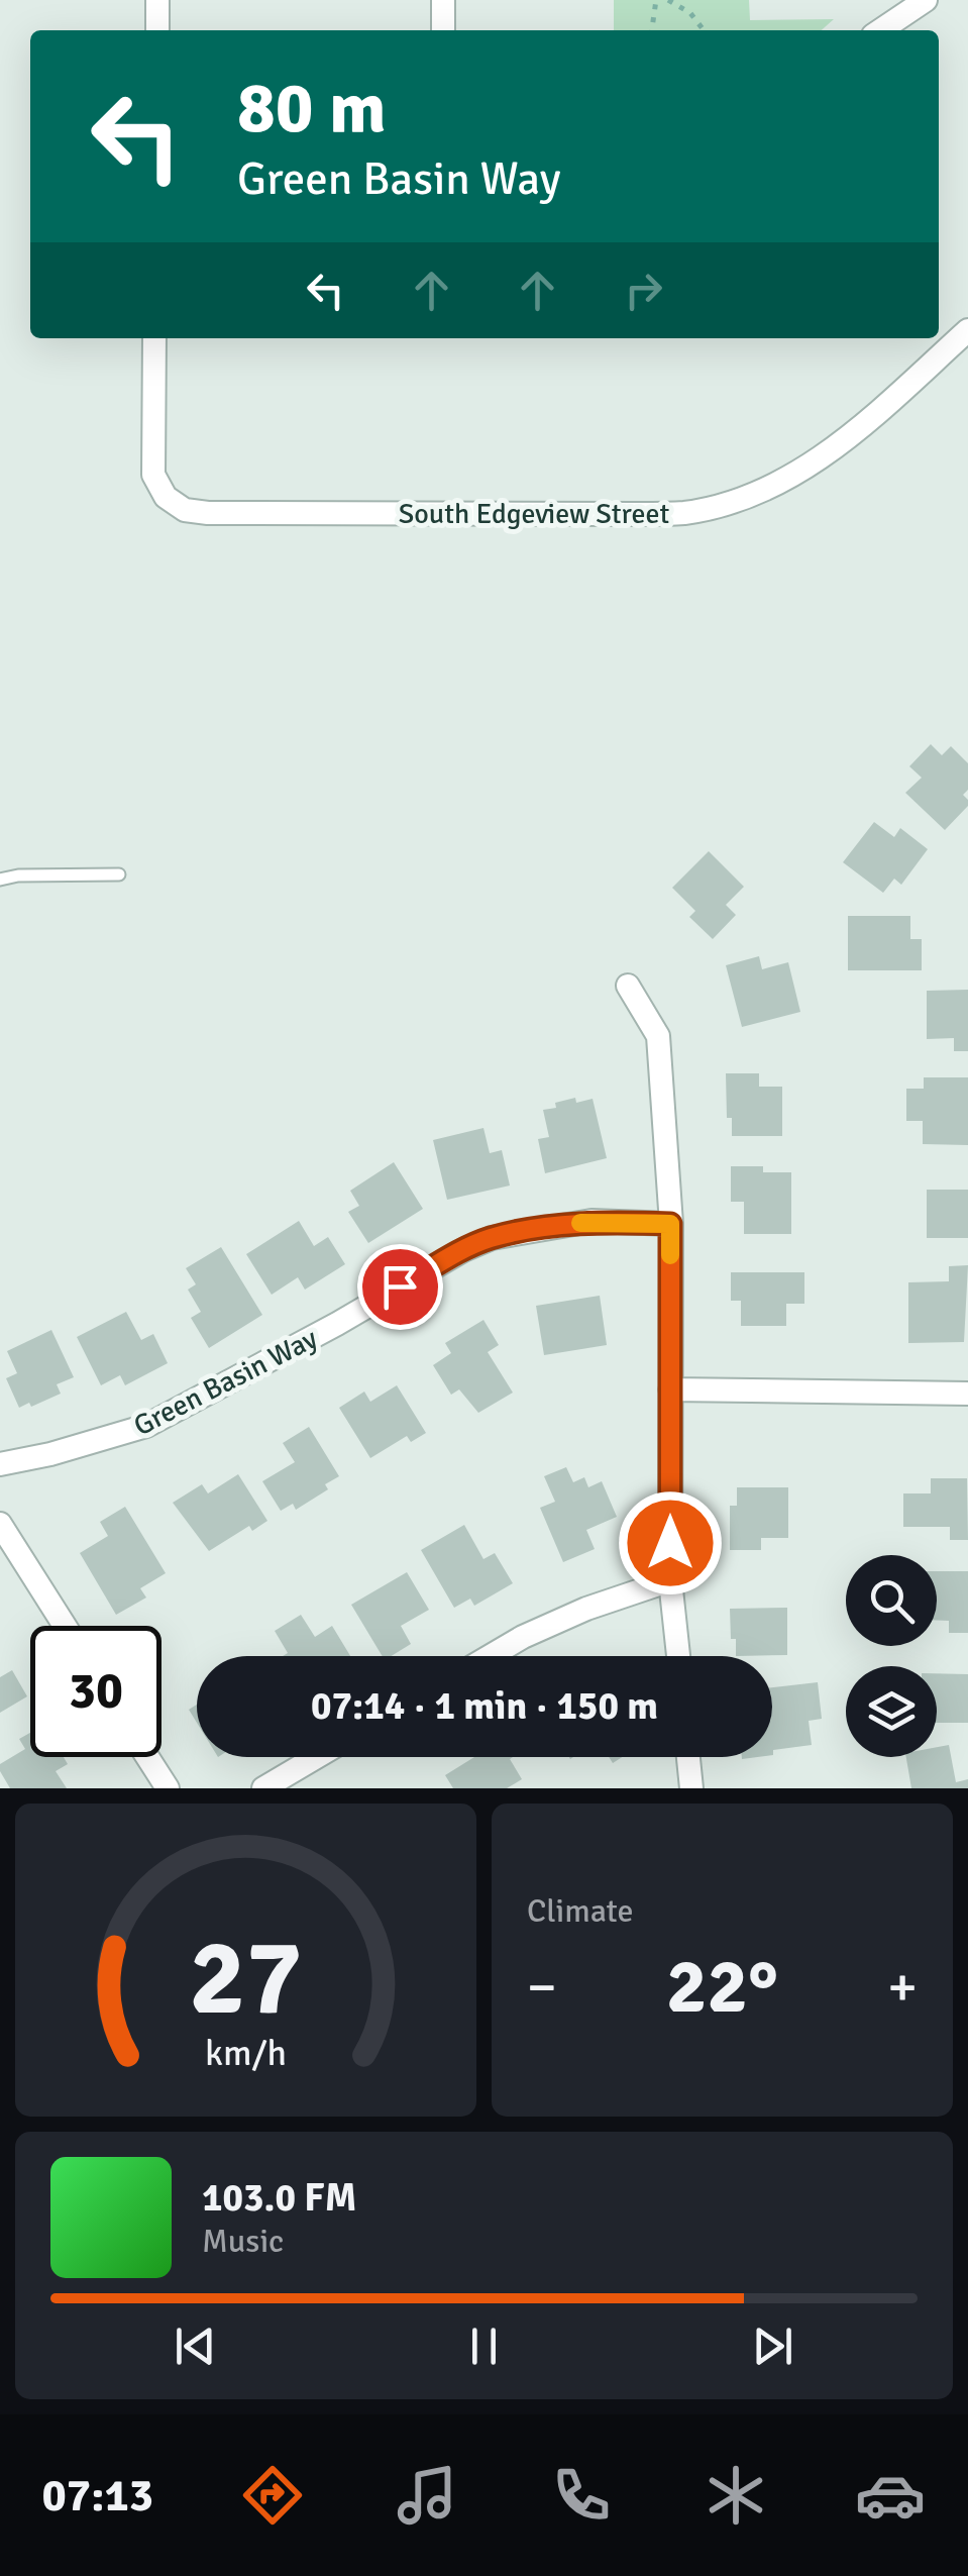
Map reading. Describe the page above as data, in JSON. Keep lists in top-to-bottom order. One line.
{"streets":{"street":["South Edgeview Street","Green Basin Way"]},"page":{"turn":["80 m","Green Basin Way"],"limit":"30","trip":"07:14 · 1 min · 150 m","tile":"Climate","heat":["−","22°","+"],"song":["103.0 FM","Music"],"tabs":"07:13","gauge":["27","km/h"]}}
